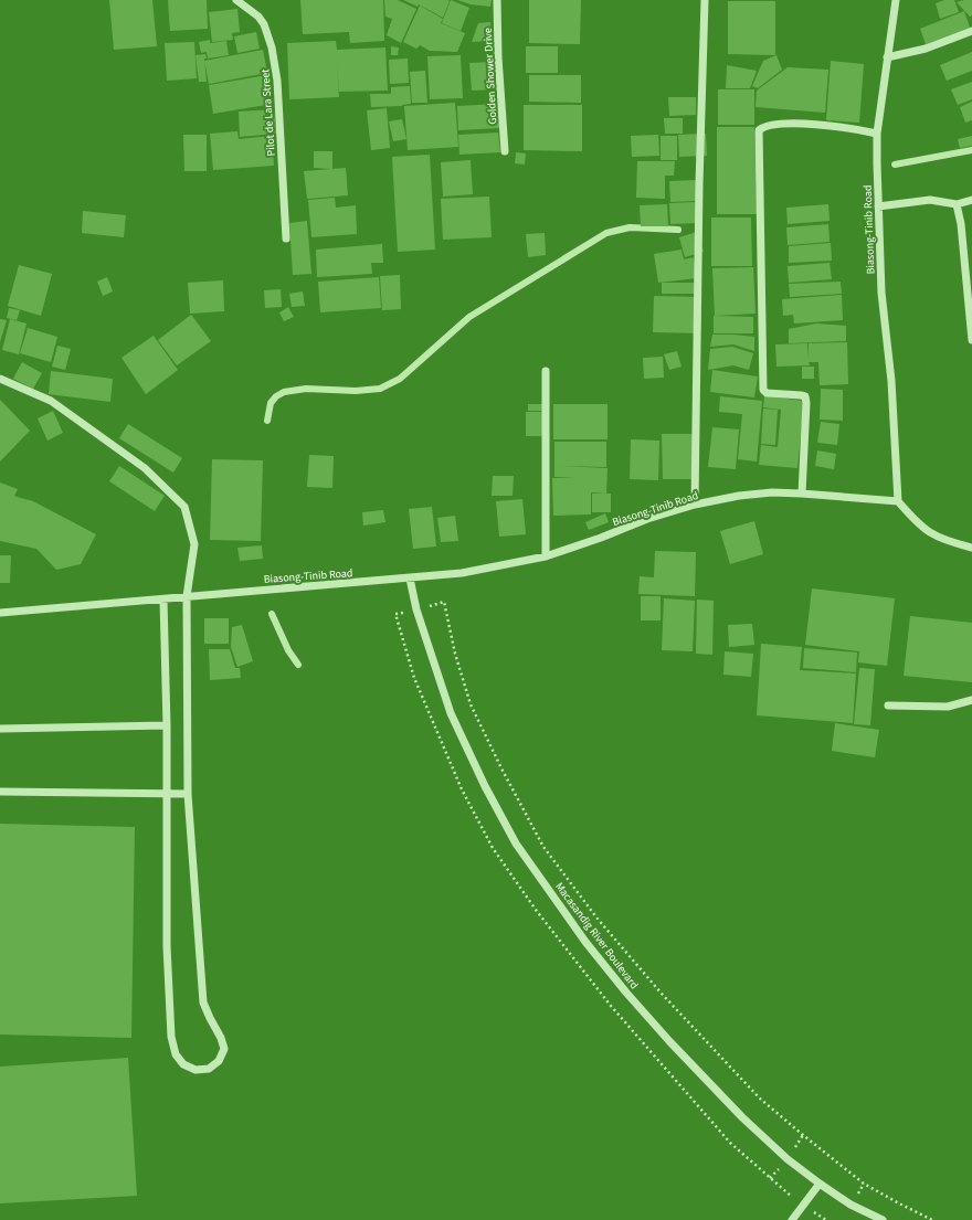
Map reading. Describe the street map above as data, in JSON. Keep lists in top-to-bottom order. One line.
{"streets":{"street":["Golden Shower Drive","Pilot de Lara Street","Biasong-Tinib Road","Macasandig River Boulevard"]},"crossings":[["Biasong-Tinib Road","Macasandig River Boulevard"]]}
